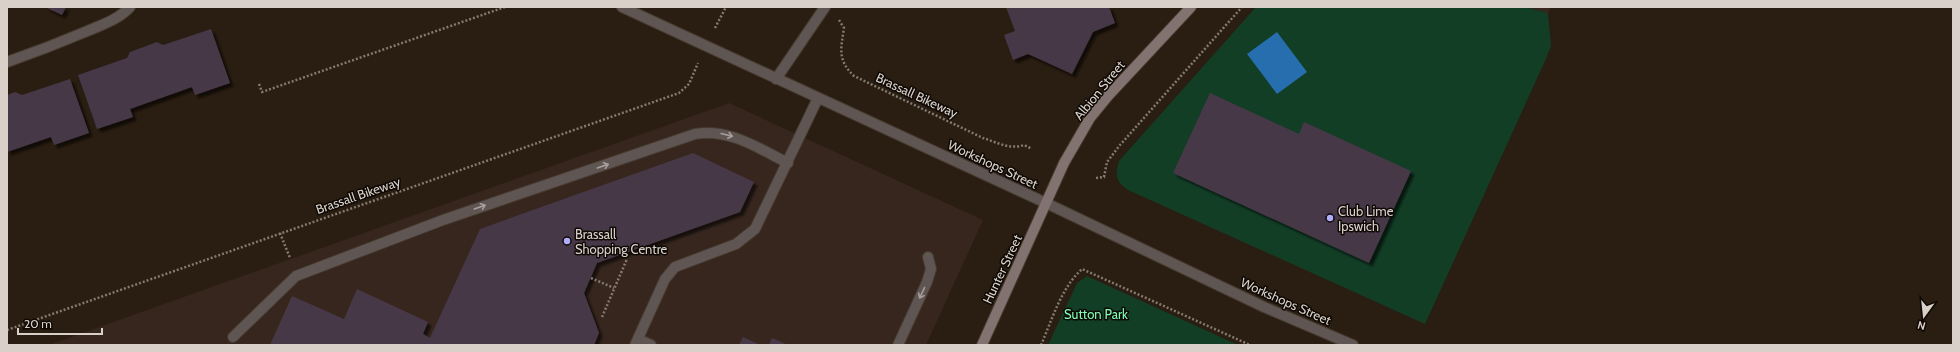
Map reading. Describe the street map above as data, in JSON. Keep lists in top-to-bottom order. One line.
{"streets":{"main road":["Albion Street","Hunter Street"],"street":["Workshops Street"],"path":["Brassall Bikeway"]},"crossings":[["Albion Street","Workshops Street"],["Albion Street","Hunter Street"],["Workshops Street","Hunter Street"]],"parks":["Sutton Park"],"places":["Club Lime Ipswich","Brassall Shopping Centre"],"scale_bar":"20 m","north":"bottom"}
